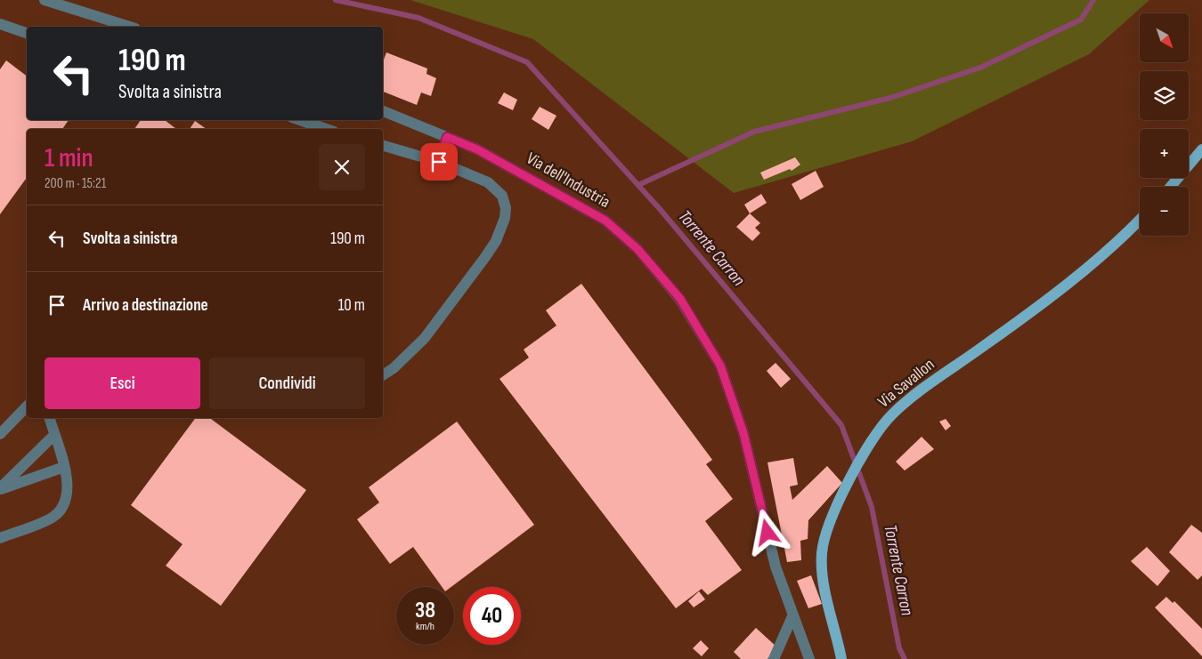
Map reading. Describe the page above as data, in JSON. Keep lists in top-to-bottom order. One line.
{"streets":{"main road":["Via Savallon"],"street":["Via dell'Industria"]},"water":["Torrente Carron"],"north":"bottom right","page":{"map_buttons":["+","−"],"turn":["190 m","Svolta a sinistra"],"heading":["1 min","200 m · 15:21"],"list":[{"name":"Svolta a sinistra","value":"190 m"},{"name":"Arrivo a destinazione","value":"10 m"}],"buttons":["Esci","Condividi"],"speed":"38 km/h","limit":"40"}}
